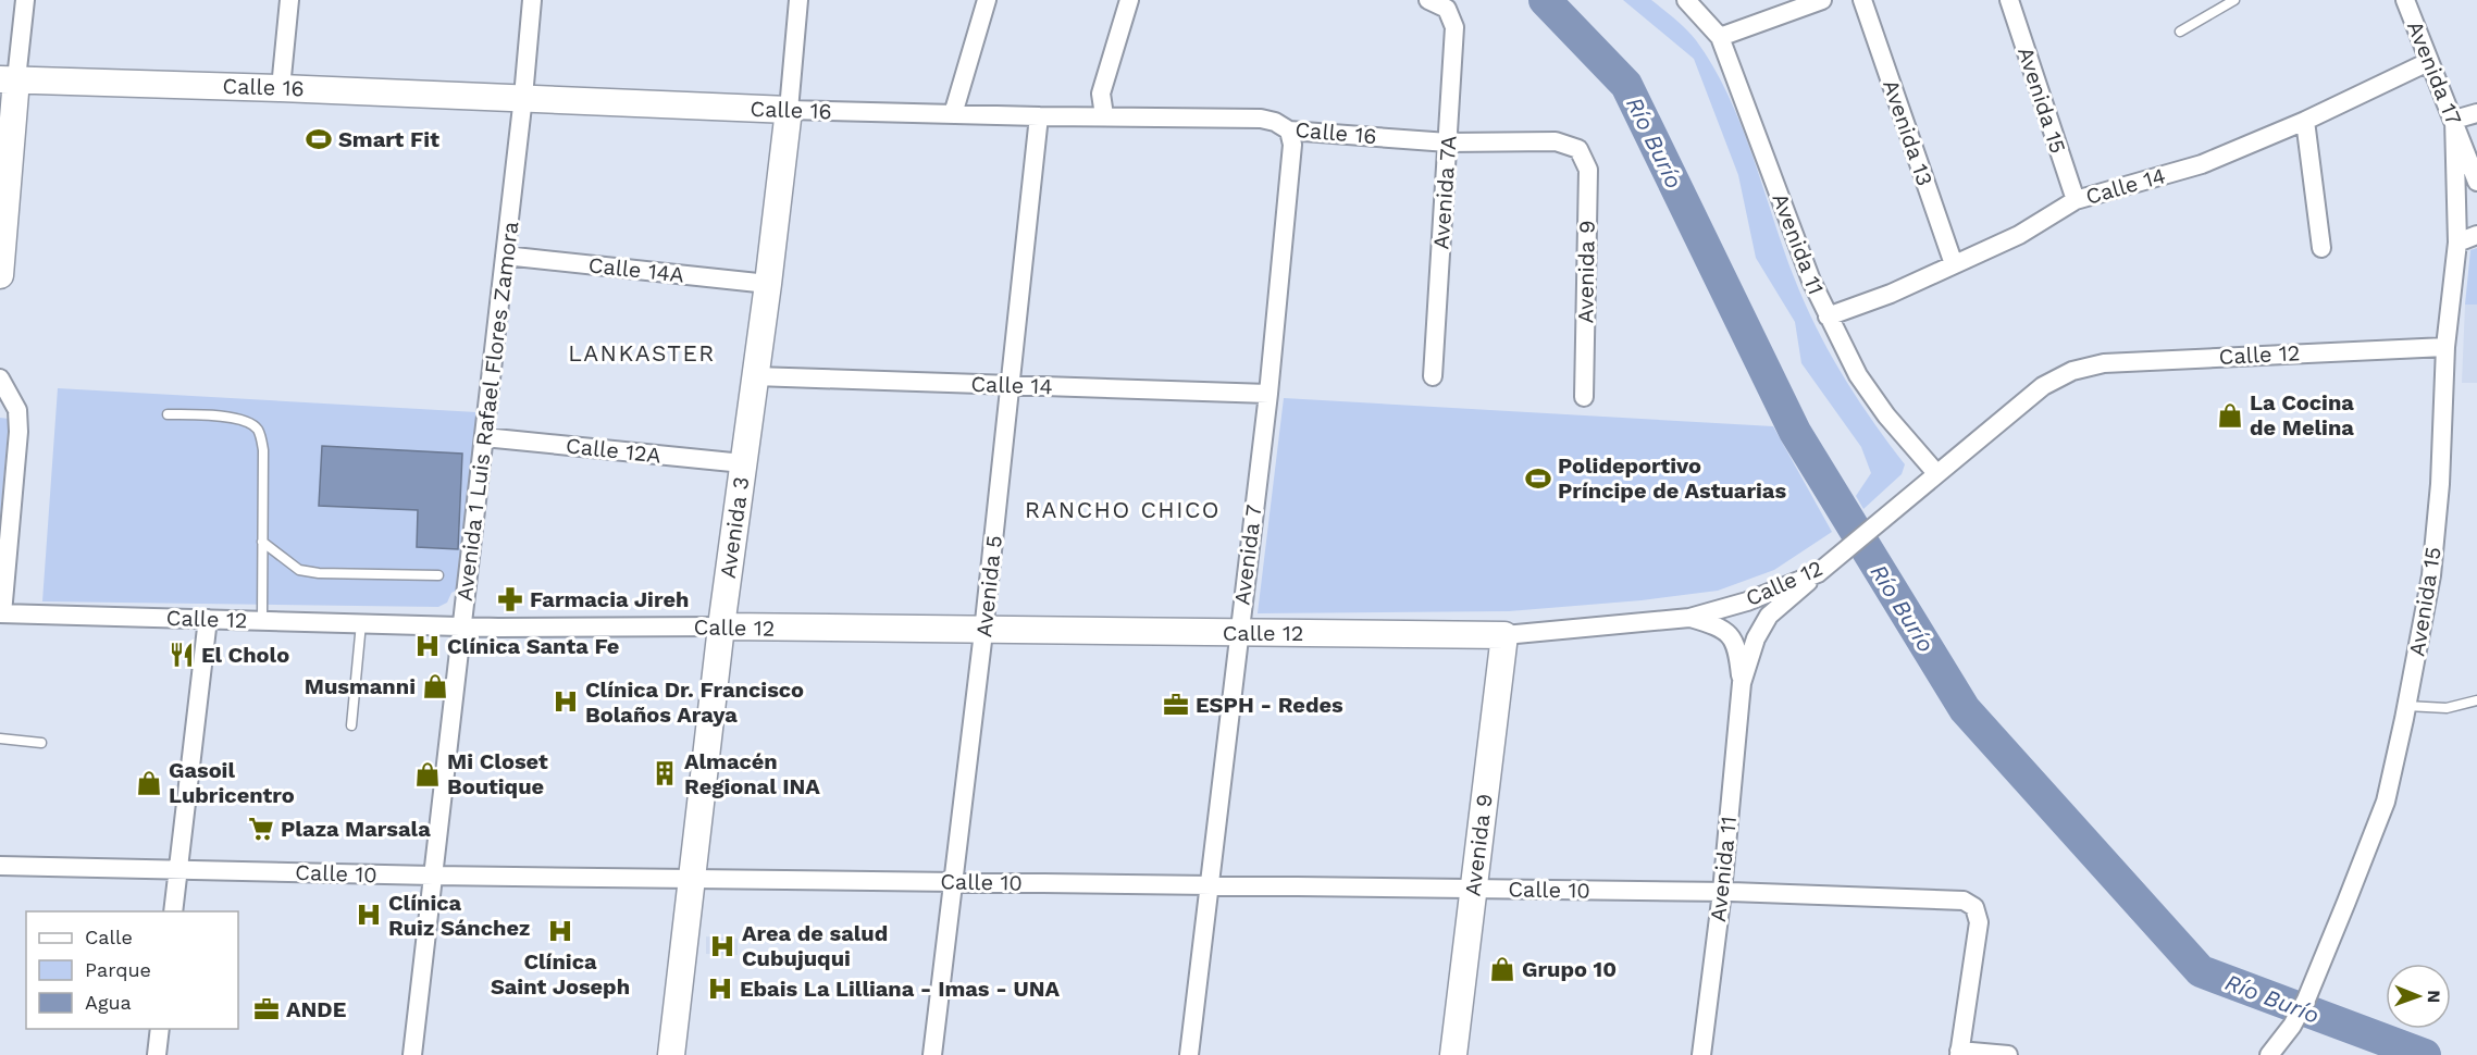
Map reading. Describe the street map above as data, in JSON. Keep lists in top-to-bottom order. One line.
{"streets":{"street":["Avenida 17","Calle 16","Avenida 15","Avenida 13","Calle 14","Avenida 7A","Avenida 11","Calle 14A","Avenida 9","Calle 12","Avenida 1 Luis Rafael Flores Zamora","Calle 12A","Avenida 3","Avenida 7","Avenida 5","Calle 10"]},"crossings":[["Avenida 17","Avenida 15"],["Avenida 17","Calle 14"],["Calle 16","Avenida 7A"],["Calle 16","Avenida 9"],["Calle 16","Avenida 1 Luis Rafael Flores Zamora"],["Calle 16","Avenida 3"],["Calle 16","Avenida 7"],["Calle 16","Avenida 5"],["Avenida 15","Calle 14"],["Avenida 15","Calle 12"],["Avenida 13","Calle 14"],["Calle 14","Avenida 11"],["Calle 14","Avenida 3"],["Calle 14","Avenida 7"],["Calle 14","Avenida 5"],["Avenida 11","Calle 12"],["Avenida 11","Calle 10"],["Calle 14A","Avenida 1 Luis Rafael Flores Zamora"],["Calle 14A","Avenida 3"],["Avenida 9","Calle 12"],["Avenida 9","Calle 10"],["Calle 12","Avenida 1 Luis Rafael Flores Zamora"],["Calle 12","Avenida 3"],["Calle 12","Avenida 7"],["Calle 12","Avenida 5"],["Avenida 1 Luis Rafael Flores Zamora","Calle 12A"],["Avenida 1 Luis Rafael Flores Zamora","Calle 10"],["Calle 12A","Avenida 3"],["Avenida 3","Calle 10"],["Avenida 7","Calle 10"],["Avenida 5","Calle 10"]],"districts":["LANKASTER","RANCHO CHICO"],"water":["Río Burío"],"places":{"sports":["Smart Fit","Polideportivo Príncipe de Astuarias"],"shop":["La Cocina de Melina","Musmanni","Mi Closet Boutique","Gasoil Lubricentro","Grupo 10"],"pharmacy":["Farmacia Jireh"],"hospital":["Clínica Santa Fe","Clínica Dr. Francisco Bolaños Araya","Clínica Ruiz Sánchez","Clínica Saint Joseph","Area de salud Cubujuqui","Ebais La Lilliana - Imas - UNA"],"restaurant":["El Cholo"],"office":["ESPH - Redes","ANDE"],"building":["Almacén Regional INA"],"supermarket":["Plaza Marsala"]},"legend":["Calle","Parque","Agua"],"north":"right"}
